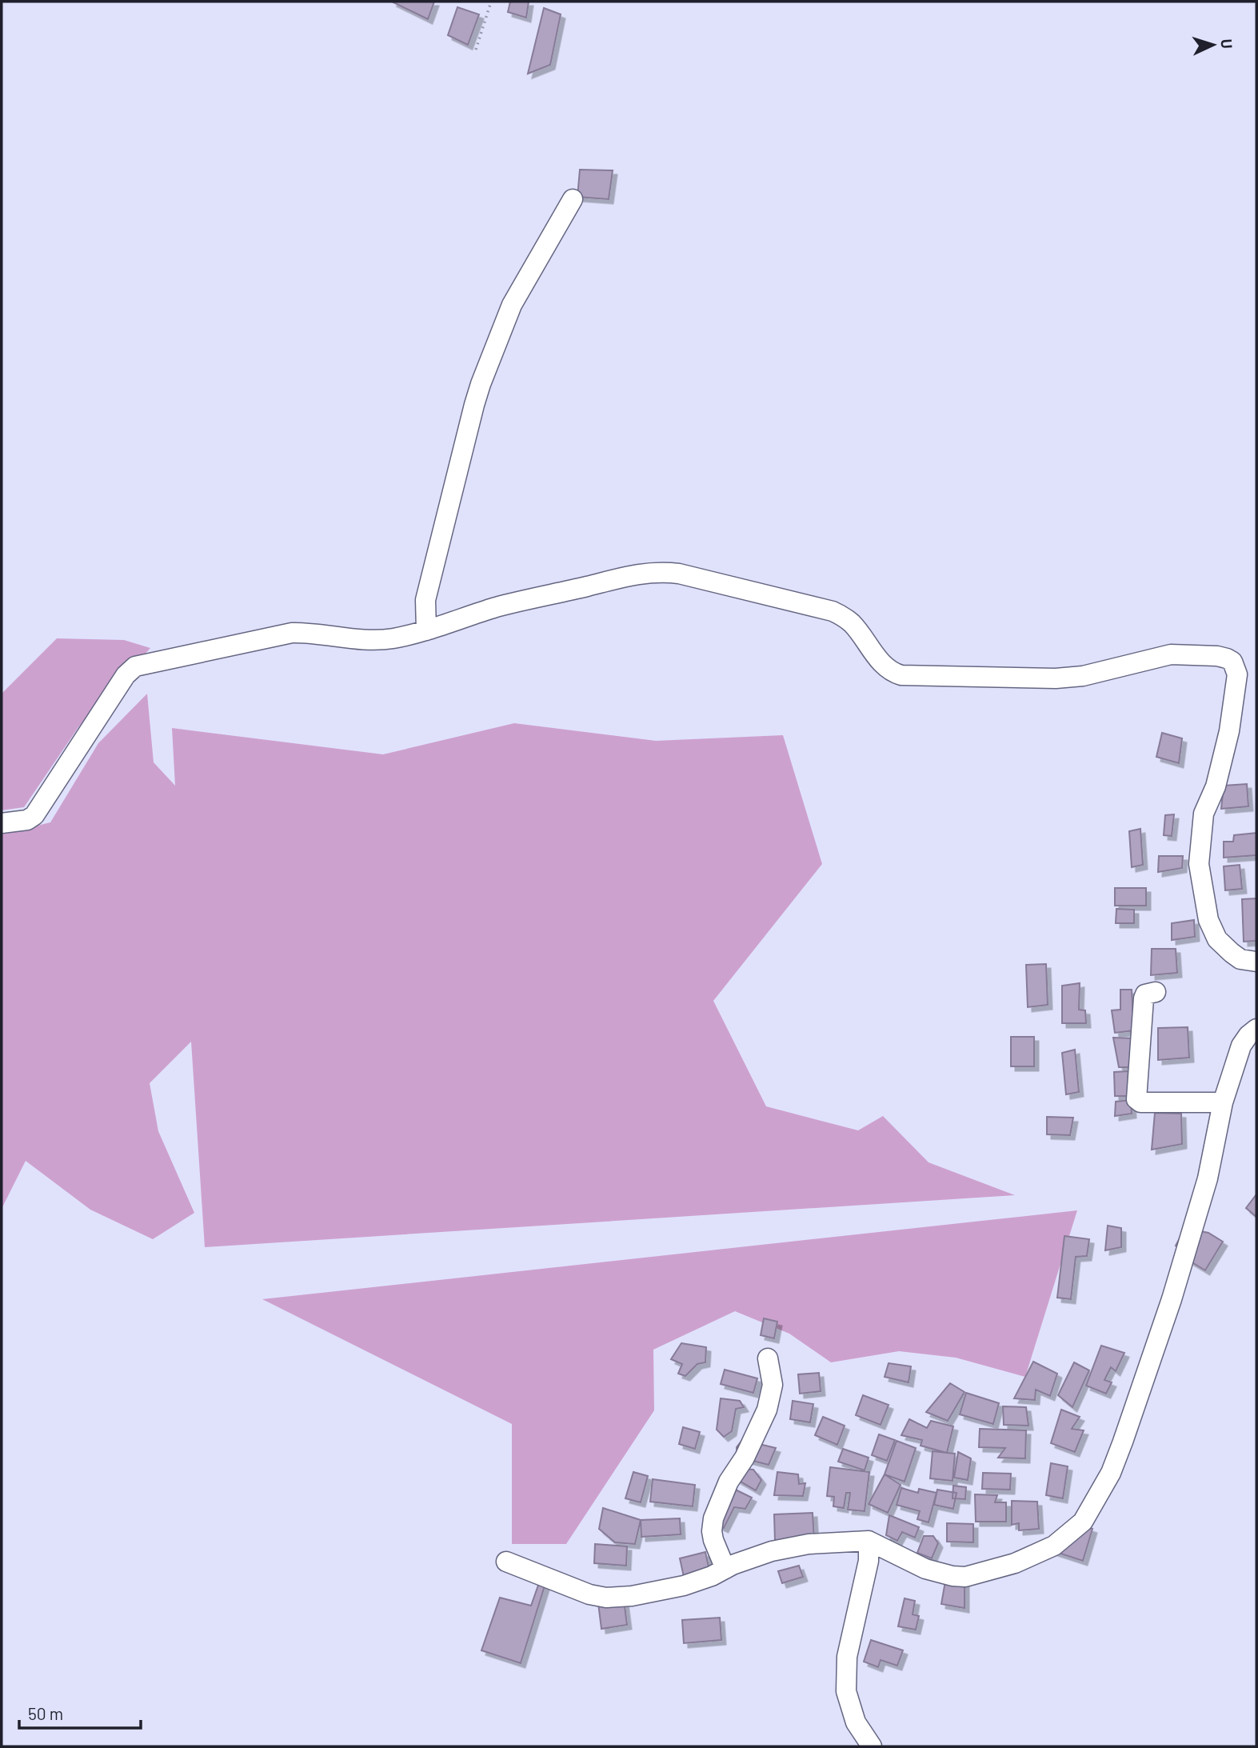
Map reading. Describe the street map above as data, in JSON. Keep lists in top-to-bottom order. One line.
{"scale_bar":"50 m","north":"right"}
